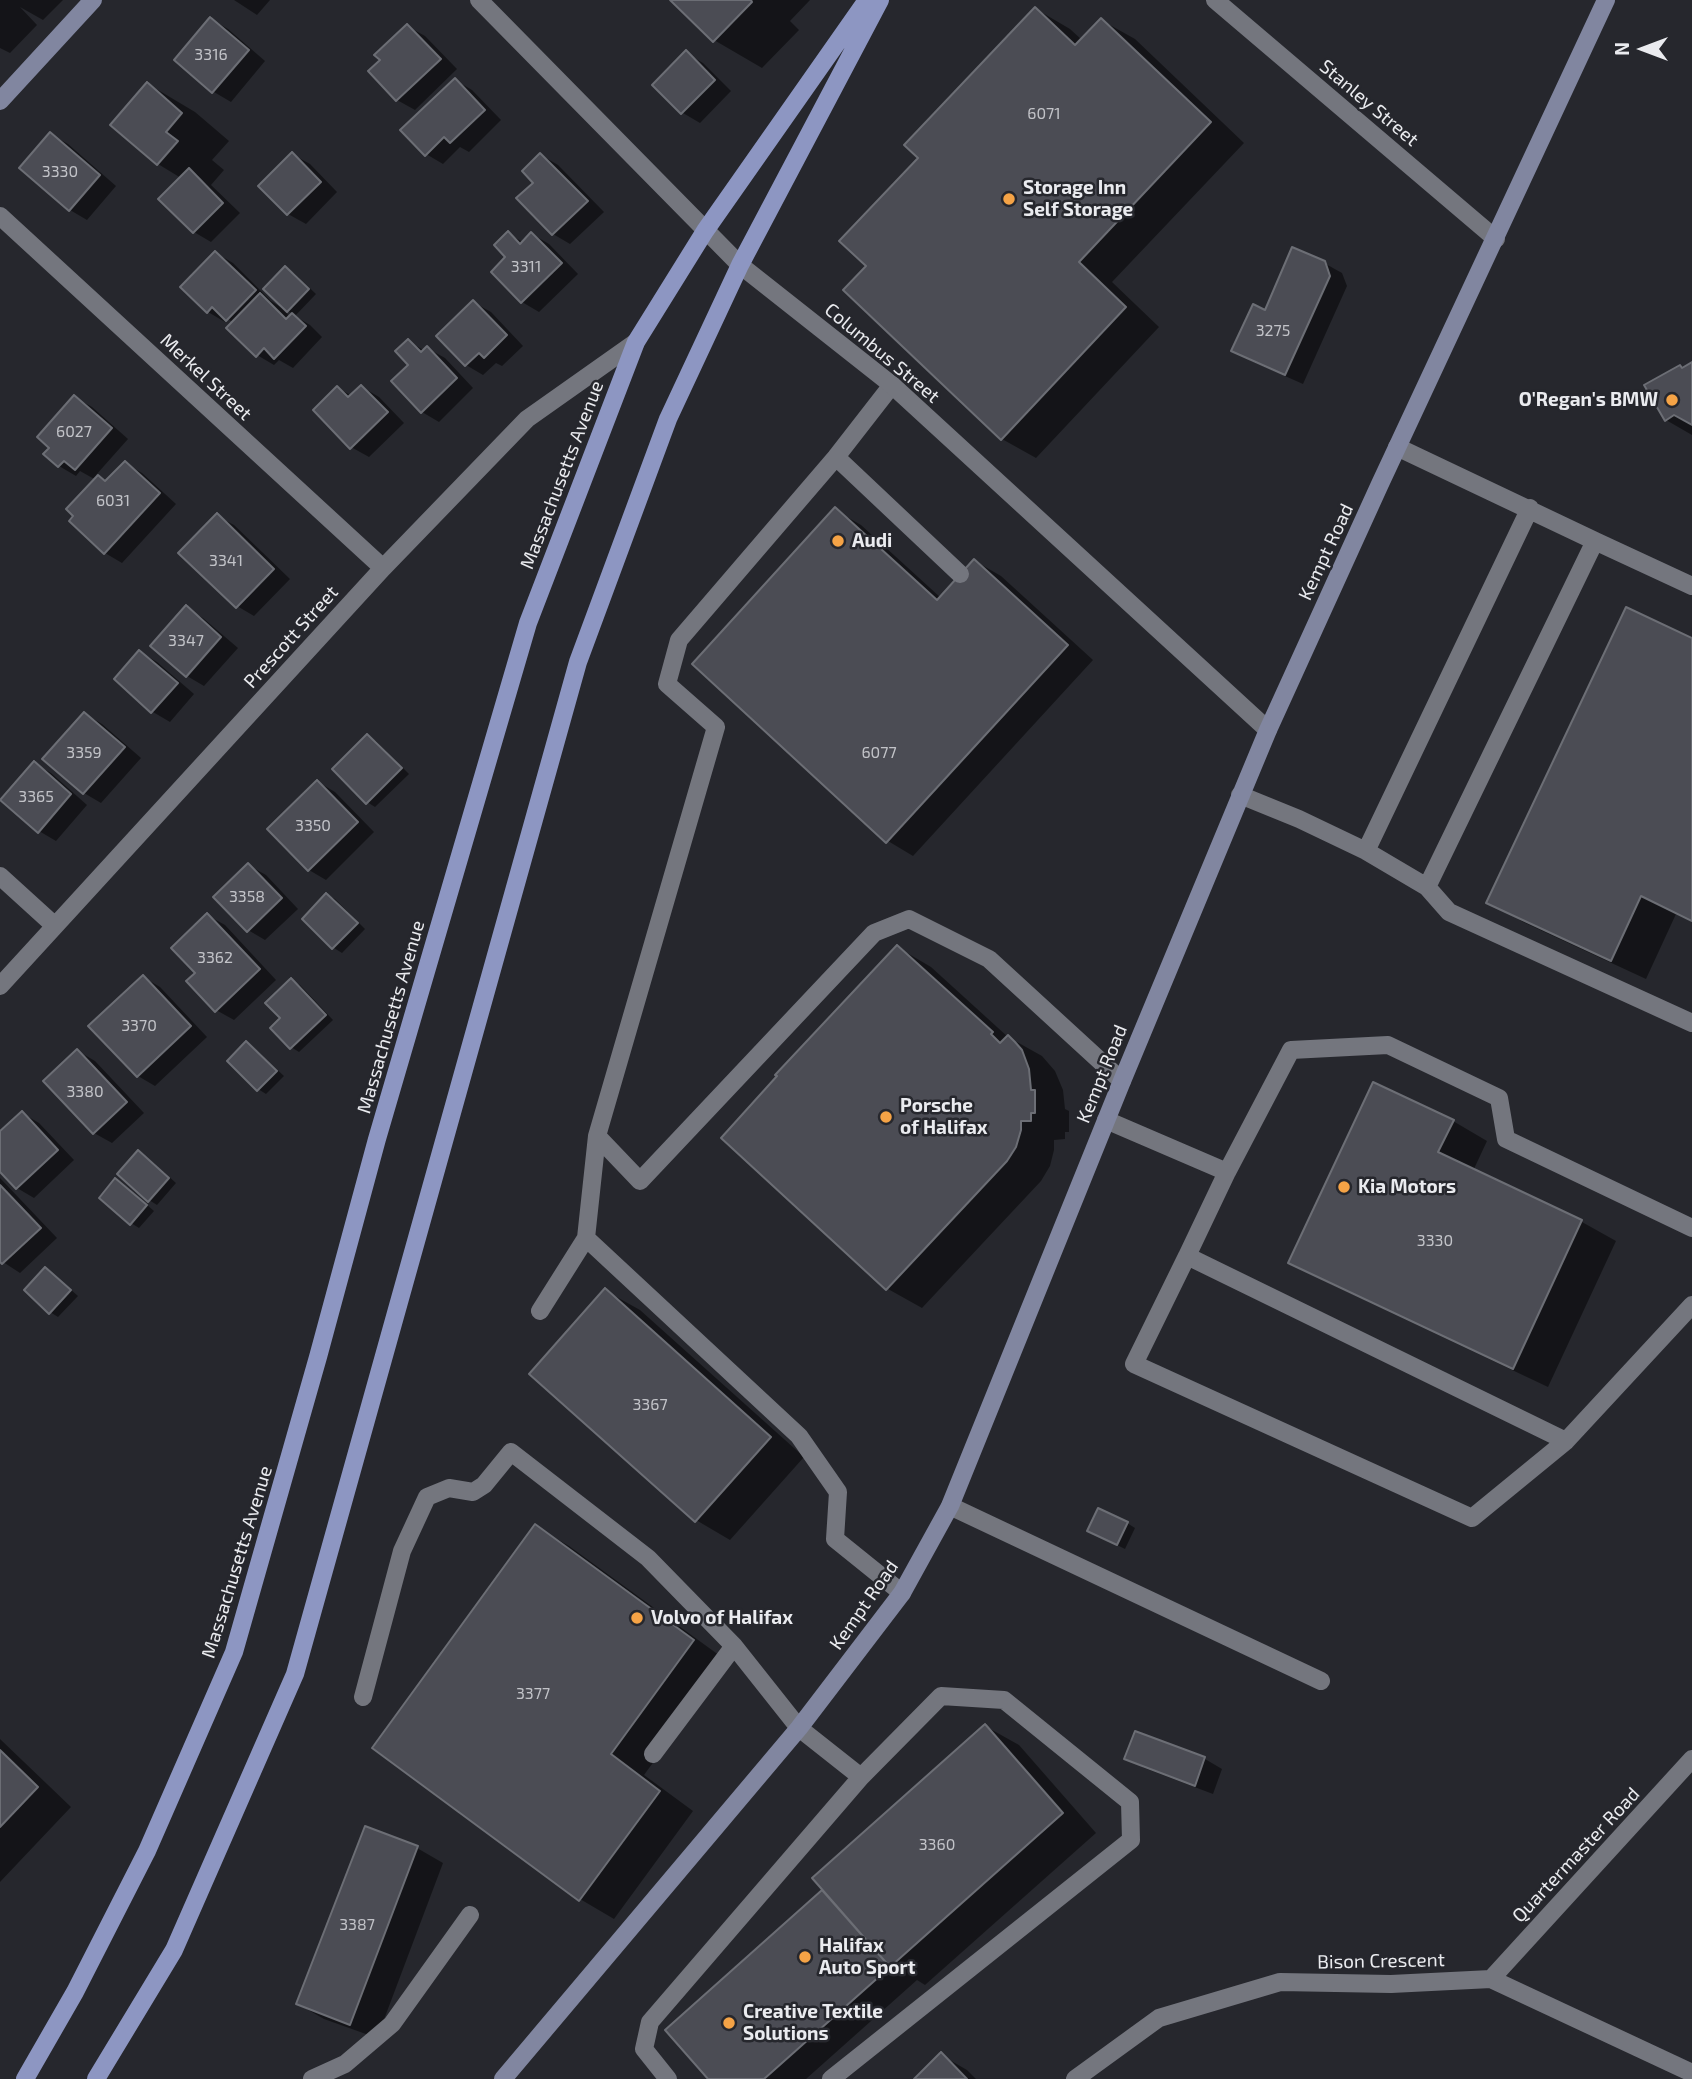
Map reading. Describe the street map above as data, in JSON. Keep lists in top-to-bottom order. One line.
{"streets":{"main road":["Massachusetts Avenue"],"street":["Stanley Street","Columbus Street","Merkel Street","Kempt Road","Prescott Street","Quartermaster Road","Bison Crescent"]},"crossings":[["Stanley Street","Kempt Road"],["Columbus Street","Massachusetts Avenue"],["Columbus Street","Kempt Road"],["Merkel Street","Prescott Street"],["Massachusetts Avenue","Prescott Street"],["Quartermaster Road","Bison Crescent"]],"places":["Storage Inn Self Storage","O'Regan's BMW","Audi","Porsche of Halifax","Kia Motors","Volvo of Halifax","Halifax Auto Sport","Creative Textile Solutions"],"house_numbers":["3316","6071","3330","3311","3275","6027","6031","3341","3347","3359","6077","3365","3350","3358","3362","3370","3380","3330","3367","3377","3360","3387"],"north":"left"}
